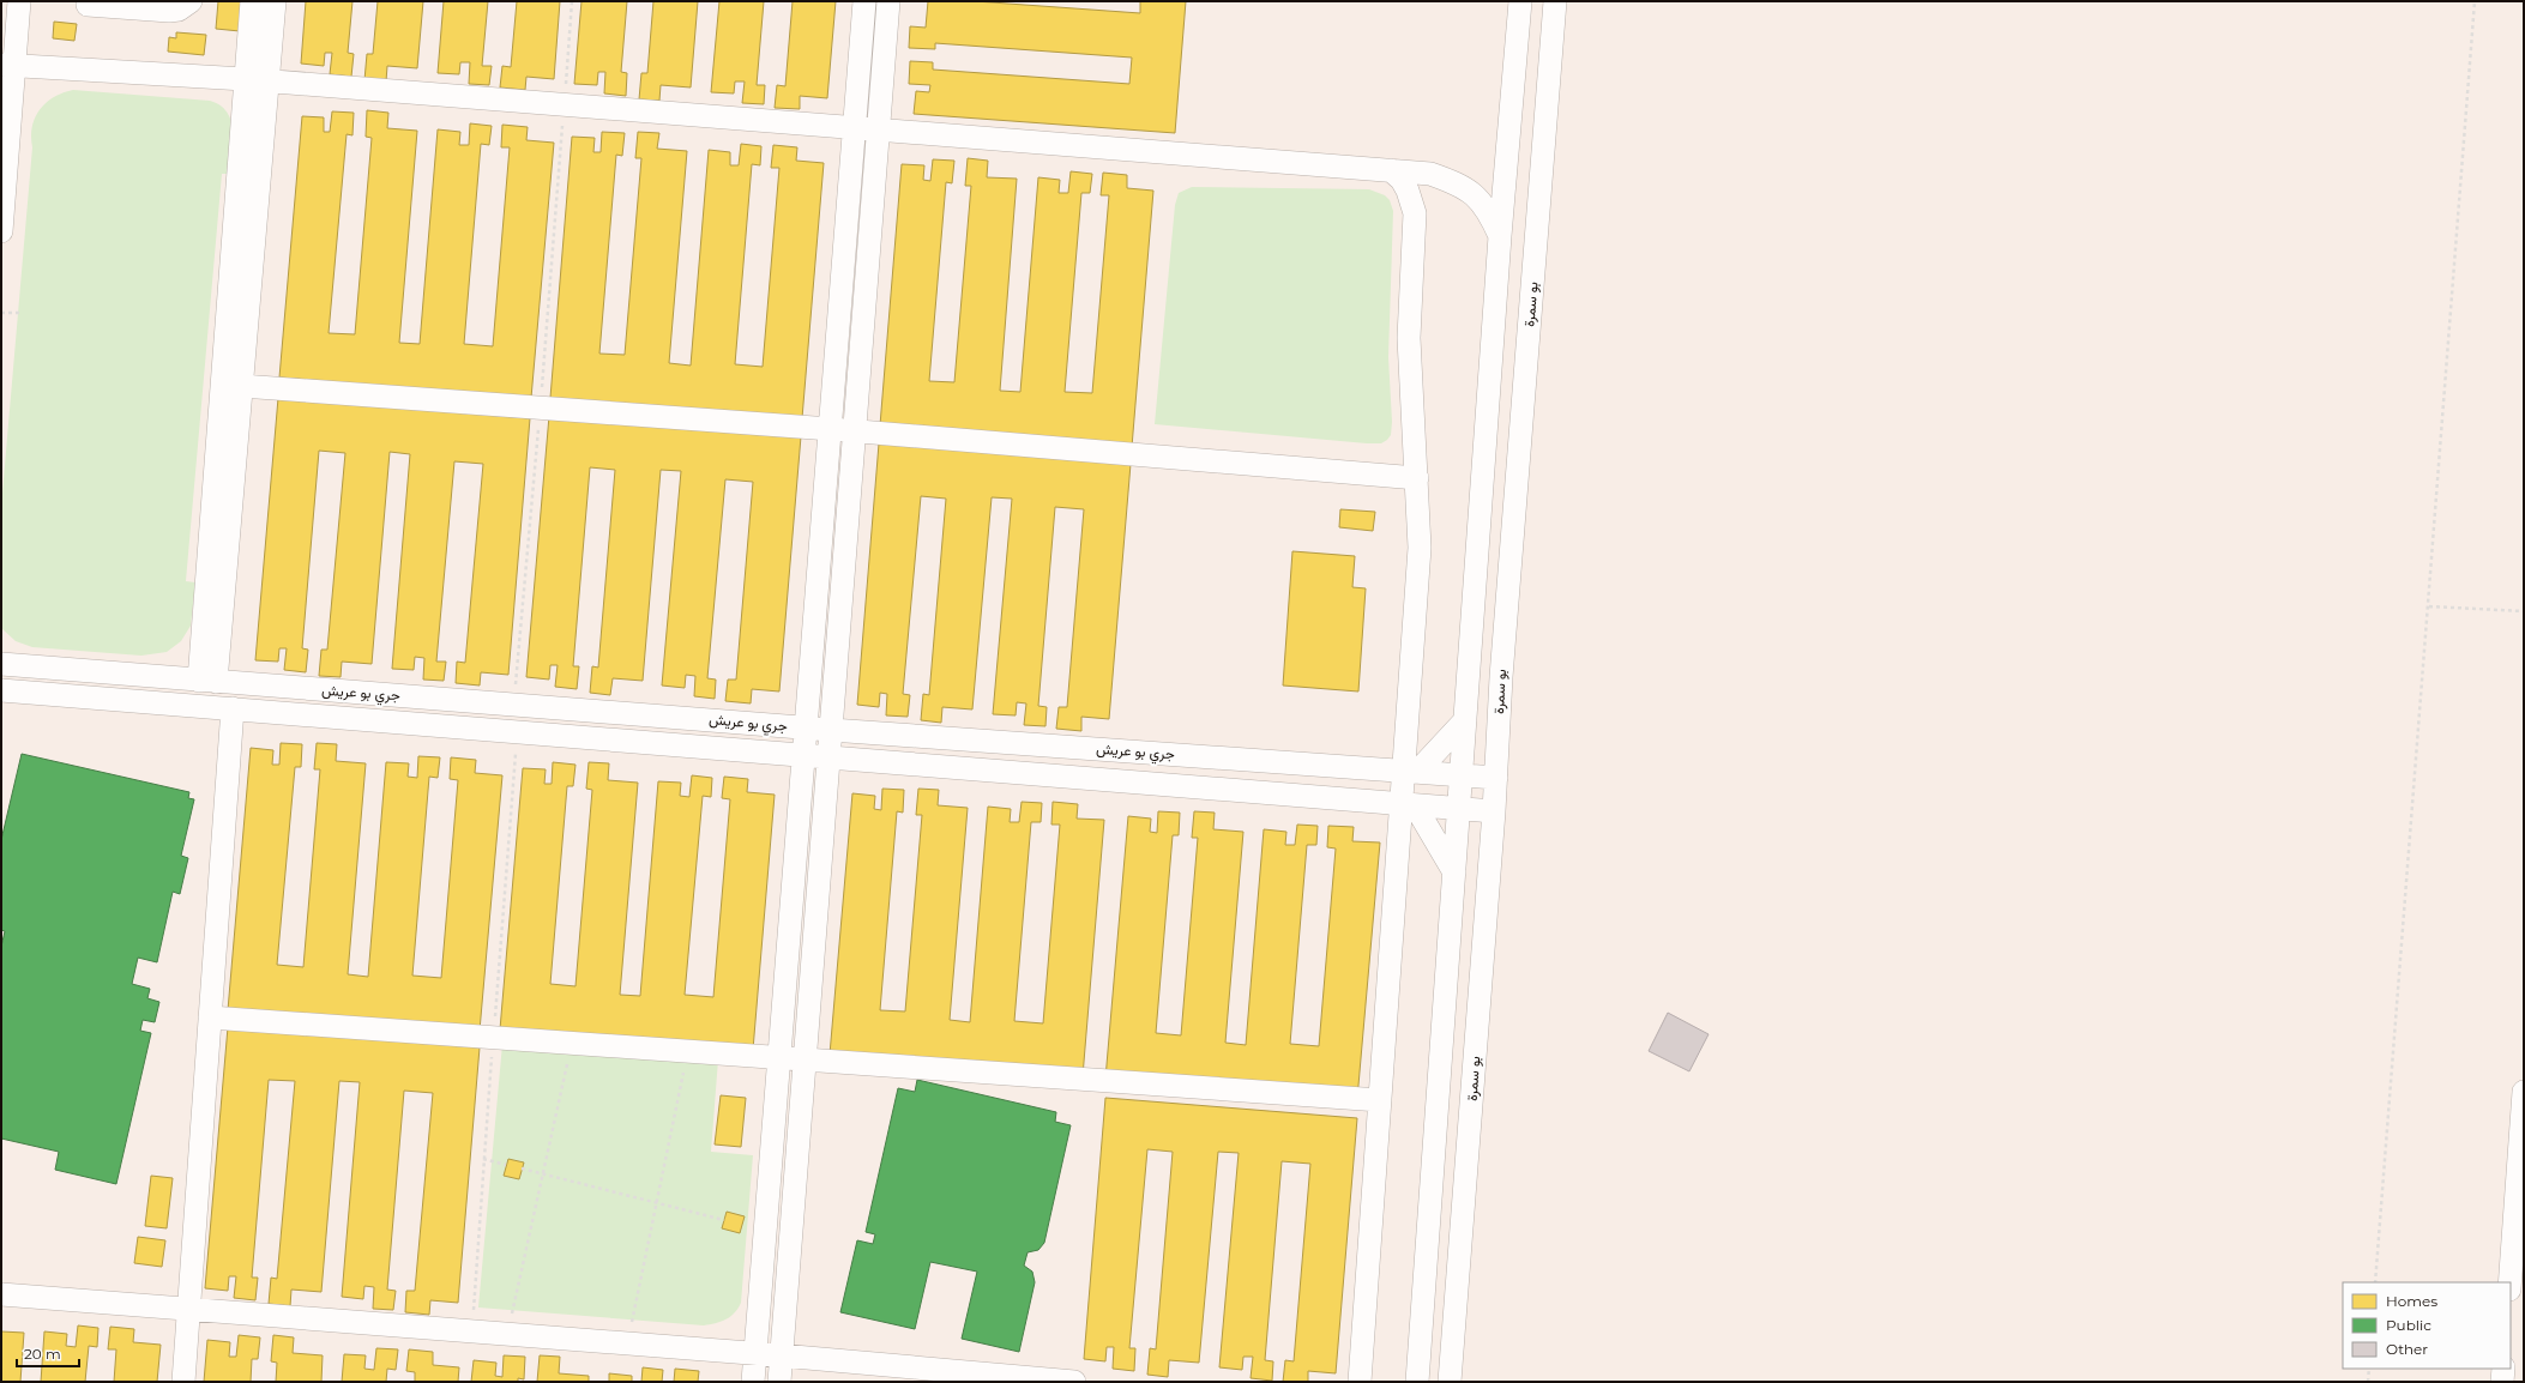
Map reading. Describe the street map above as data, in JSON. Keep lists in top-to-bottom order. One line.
{"streets":{"street":["بو سمرة","جري بو عريش"]},"crossings":[["بو سمرة","جري بو عريش"]],"legend":["Homes","Public","Other"],"scale_bar":"20 m"}
